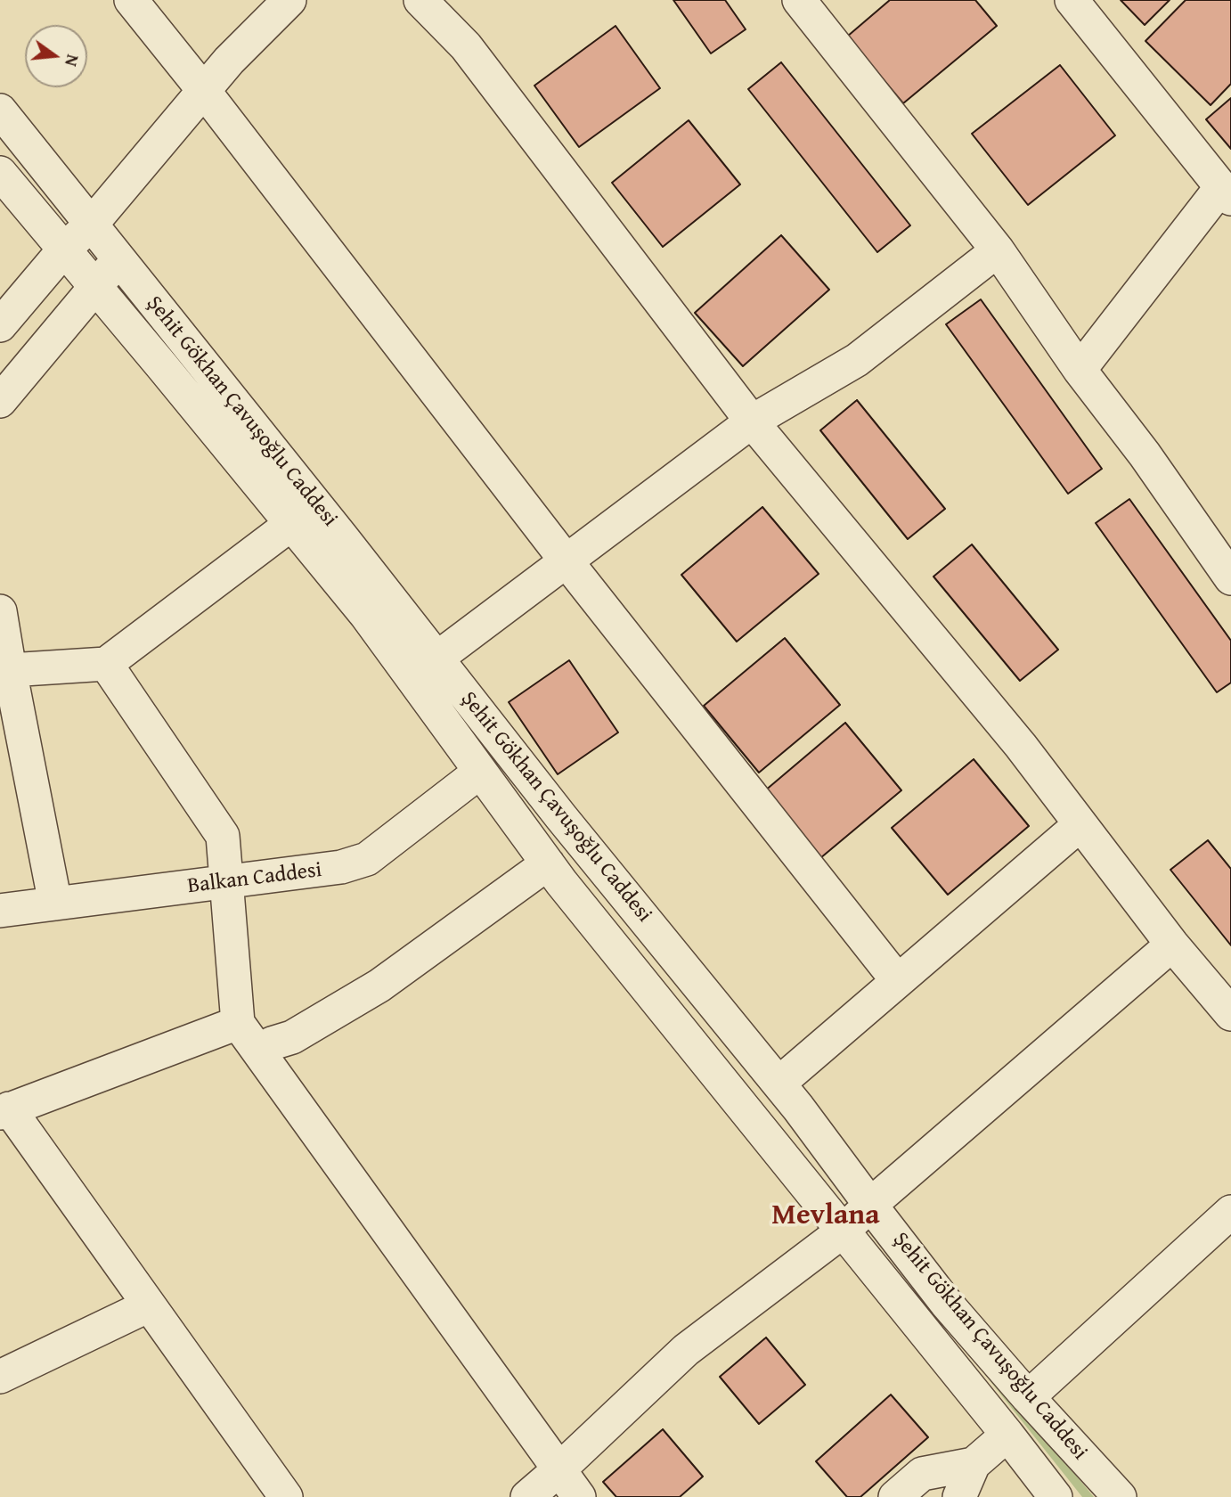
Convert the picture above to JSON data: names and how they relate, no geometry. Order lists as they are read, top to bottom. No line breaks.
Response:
{"streets":{"street":["Şehit Gökhan Çavuşoğlu Caddesi","Balkan Caddesi"]},"districts":["Mevlana"],"north":"right"}
